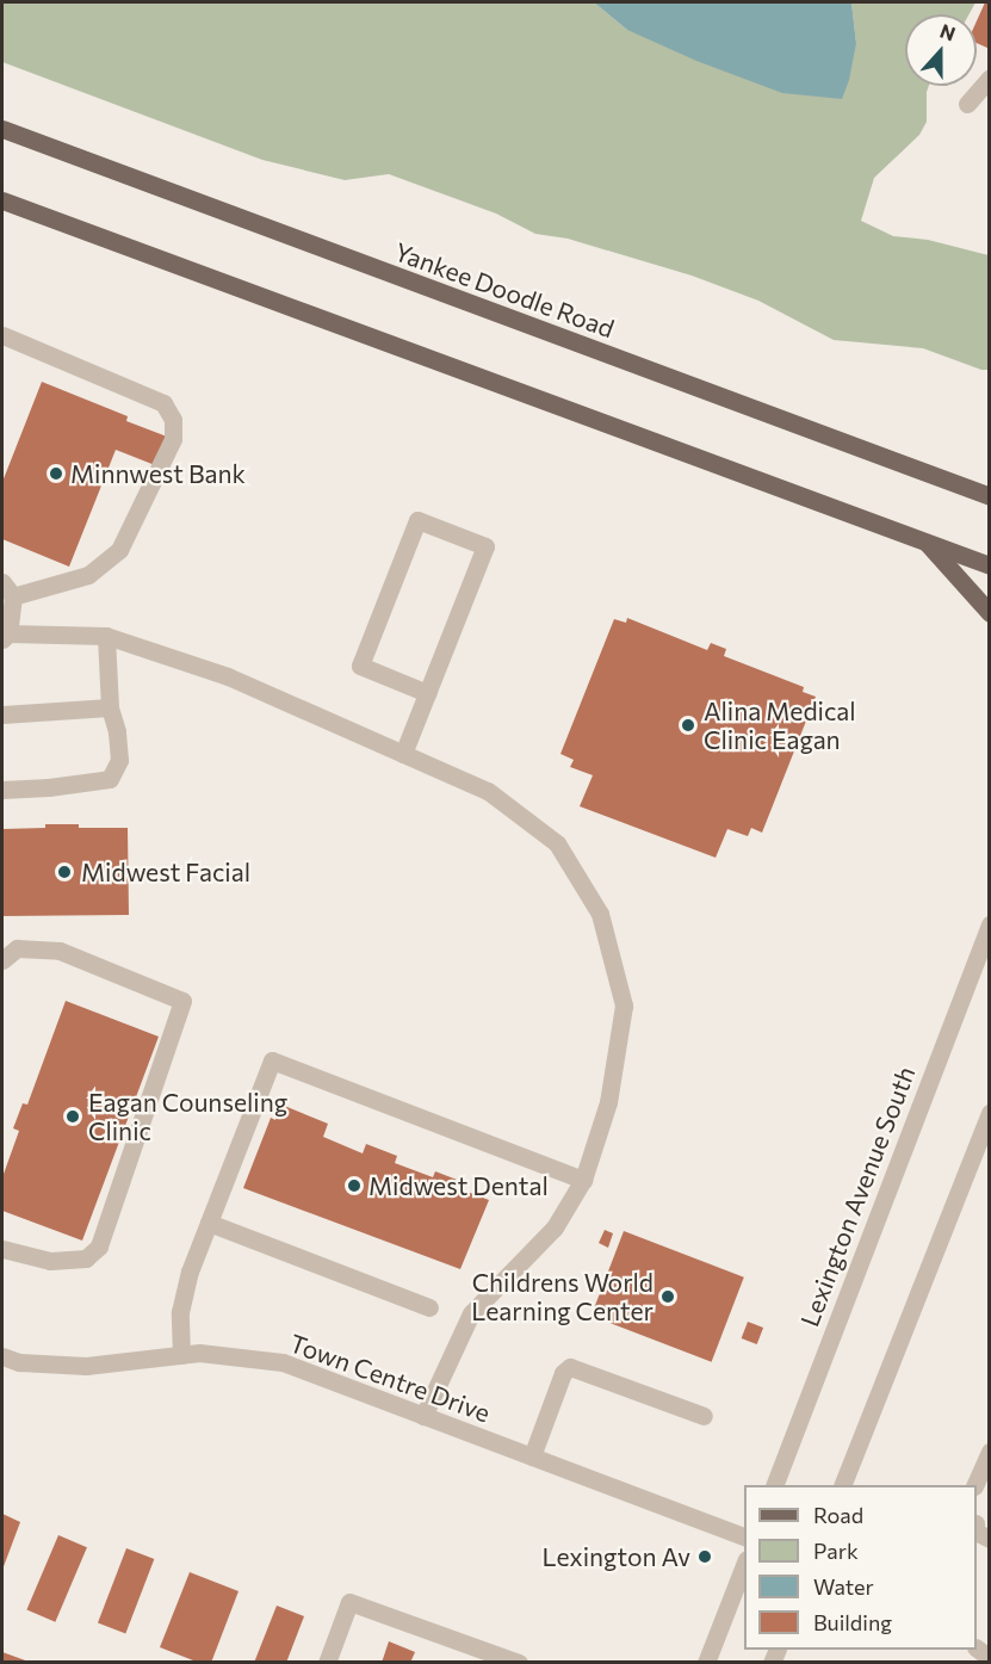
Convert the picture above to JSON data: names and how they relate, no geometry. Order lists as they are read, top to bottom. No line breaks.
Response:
{"streets":{"main road":["Yankee Doodle Road"],"street":["Lexington Avenue South","Town Centre Drive"]},"places":["Minnwest Bank","Alina Medical Clinic Eagan","Midwest Facial","Eagan Counseling Clinic","Midwest Dental","Childrens World Learning Center","Lexington Av"],"legend":["Road","Park","Water","Building"],"north":"top"}
